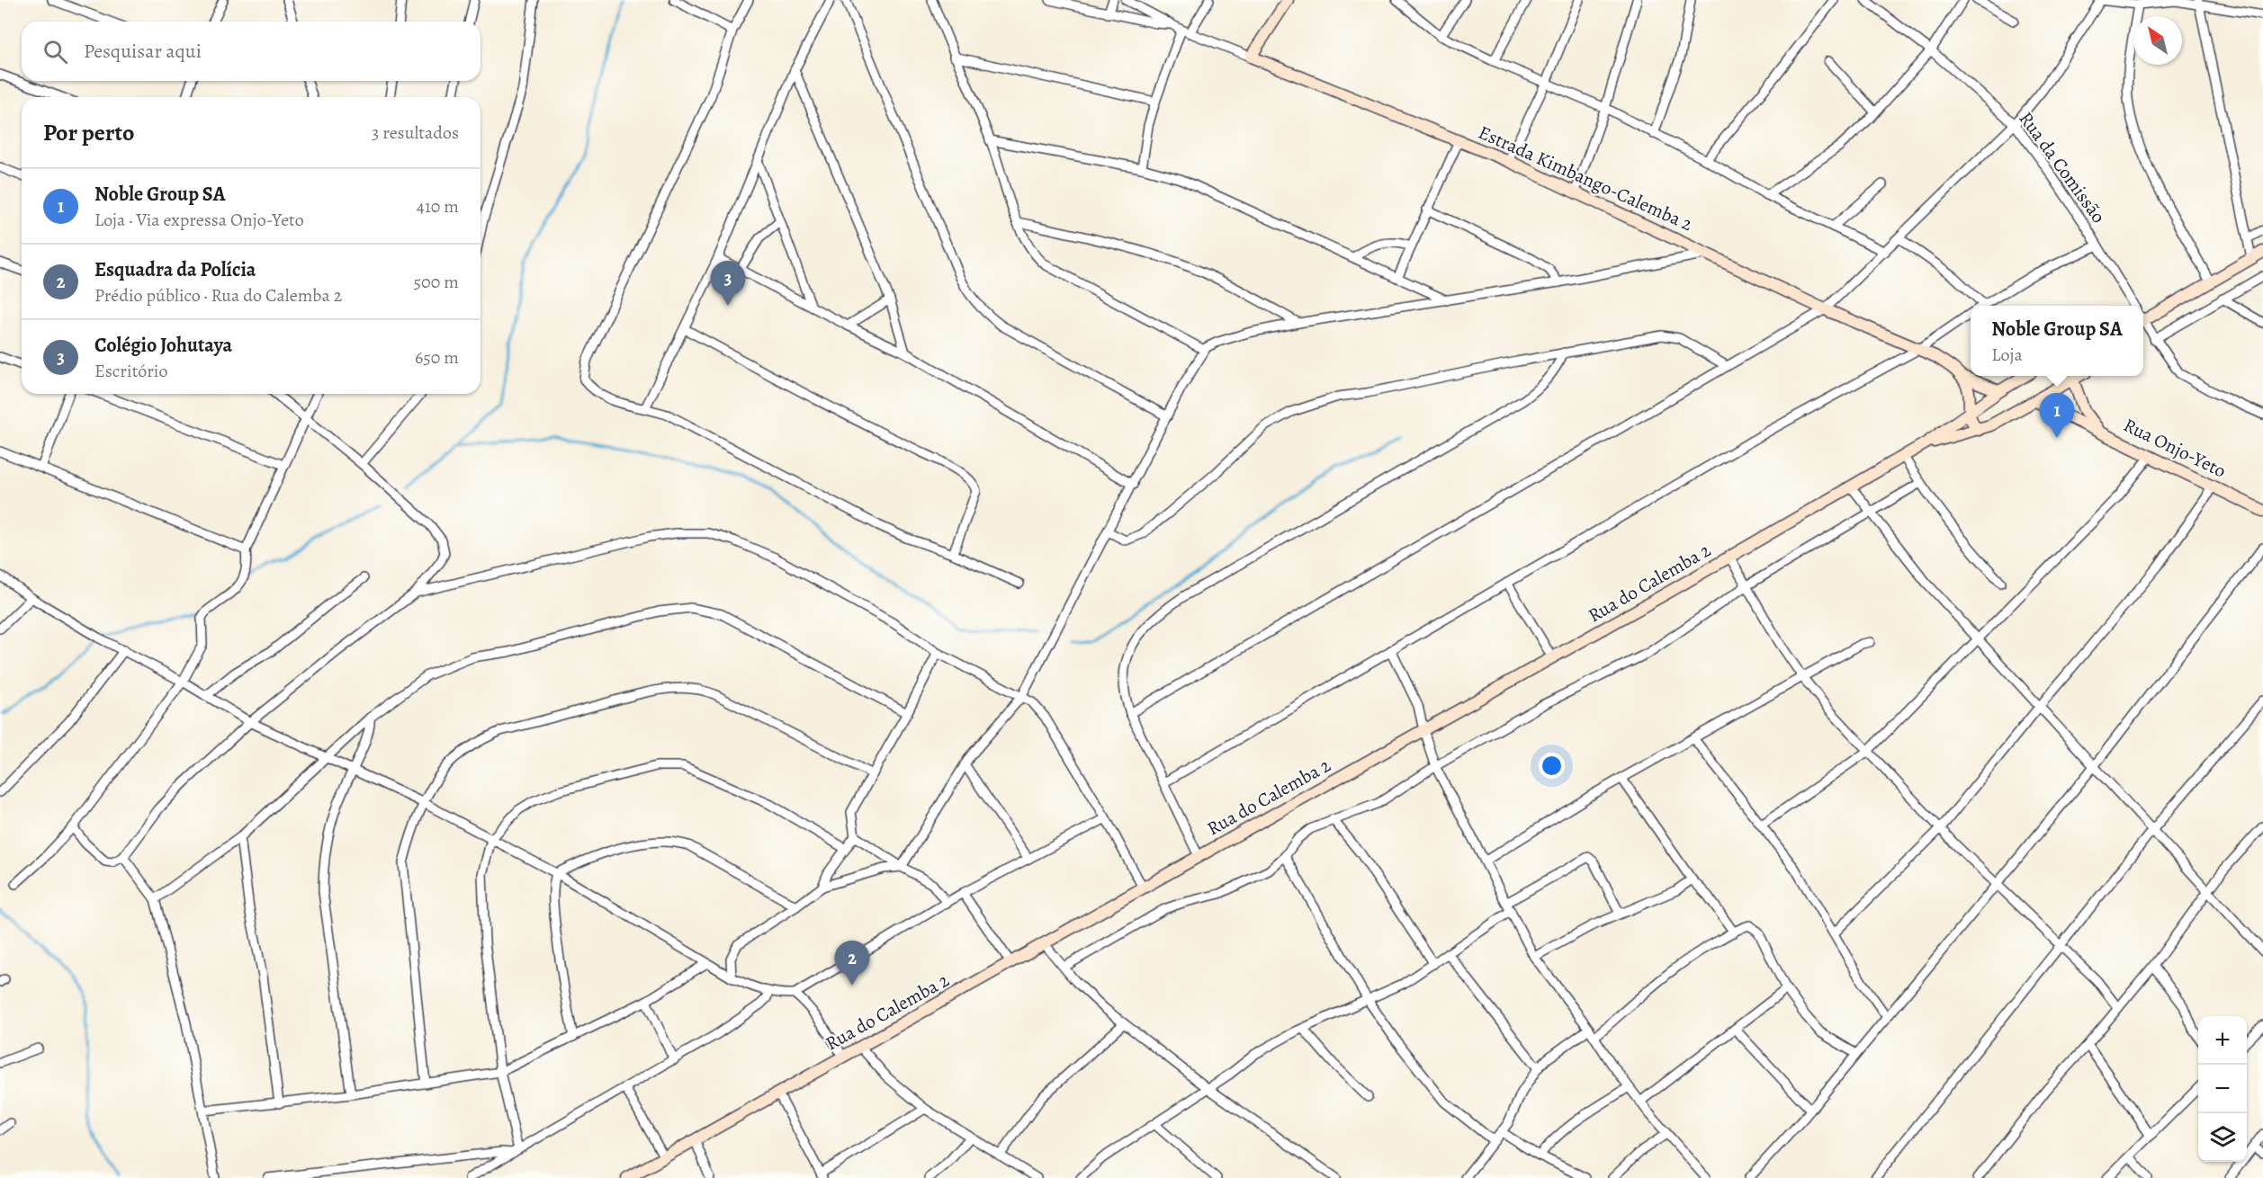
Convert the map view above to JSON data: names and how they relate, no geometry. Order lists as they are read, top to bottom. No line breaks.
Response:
{"streets":{"main road":["Estrada Kimbango-Calemba 2","Rua Onjo-Yeto","Rua do Calemba 2"],"street":["Rua da Comissão"]},"crossings":[["Rua Onjo-Yeto","Rua do Calemba 2"]],"north":"top left","page":{"search":"Pesquisar aqui","heading":["Por perto","3 resultados"],"list":[{"mark":"1","name":"Noble Group SA","note":"Loja · Via expressa Onjo-Yeto","value":"410 m"},{"mark":"2","name":"Esquadra da Polícia","note":"Prédio público · Rua do Calemba 2","value":"500 m"},{"mark":"3","name":"Colégio Johutaya","note":"Escritório","value":"650 m"}],"pins":["3","1","2"],"popup":["Noble Group SA","Loja"],"map_buttons":["+","−"]}}
